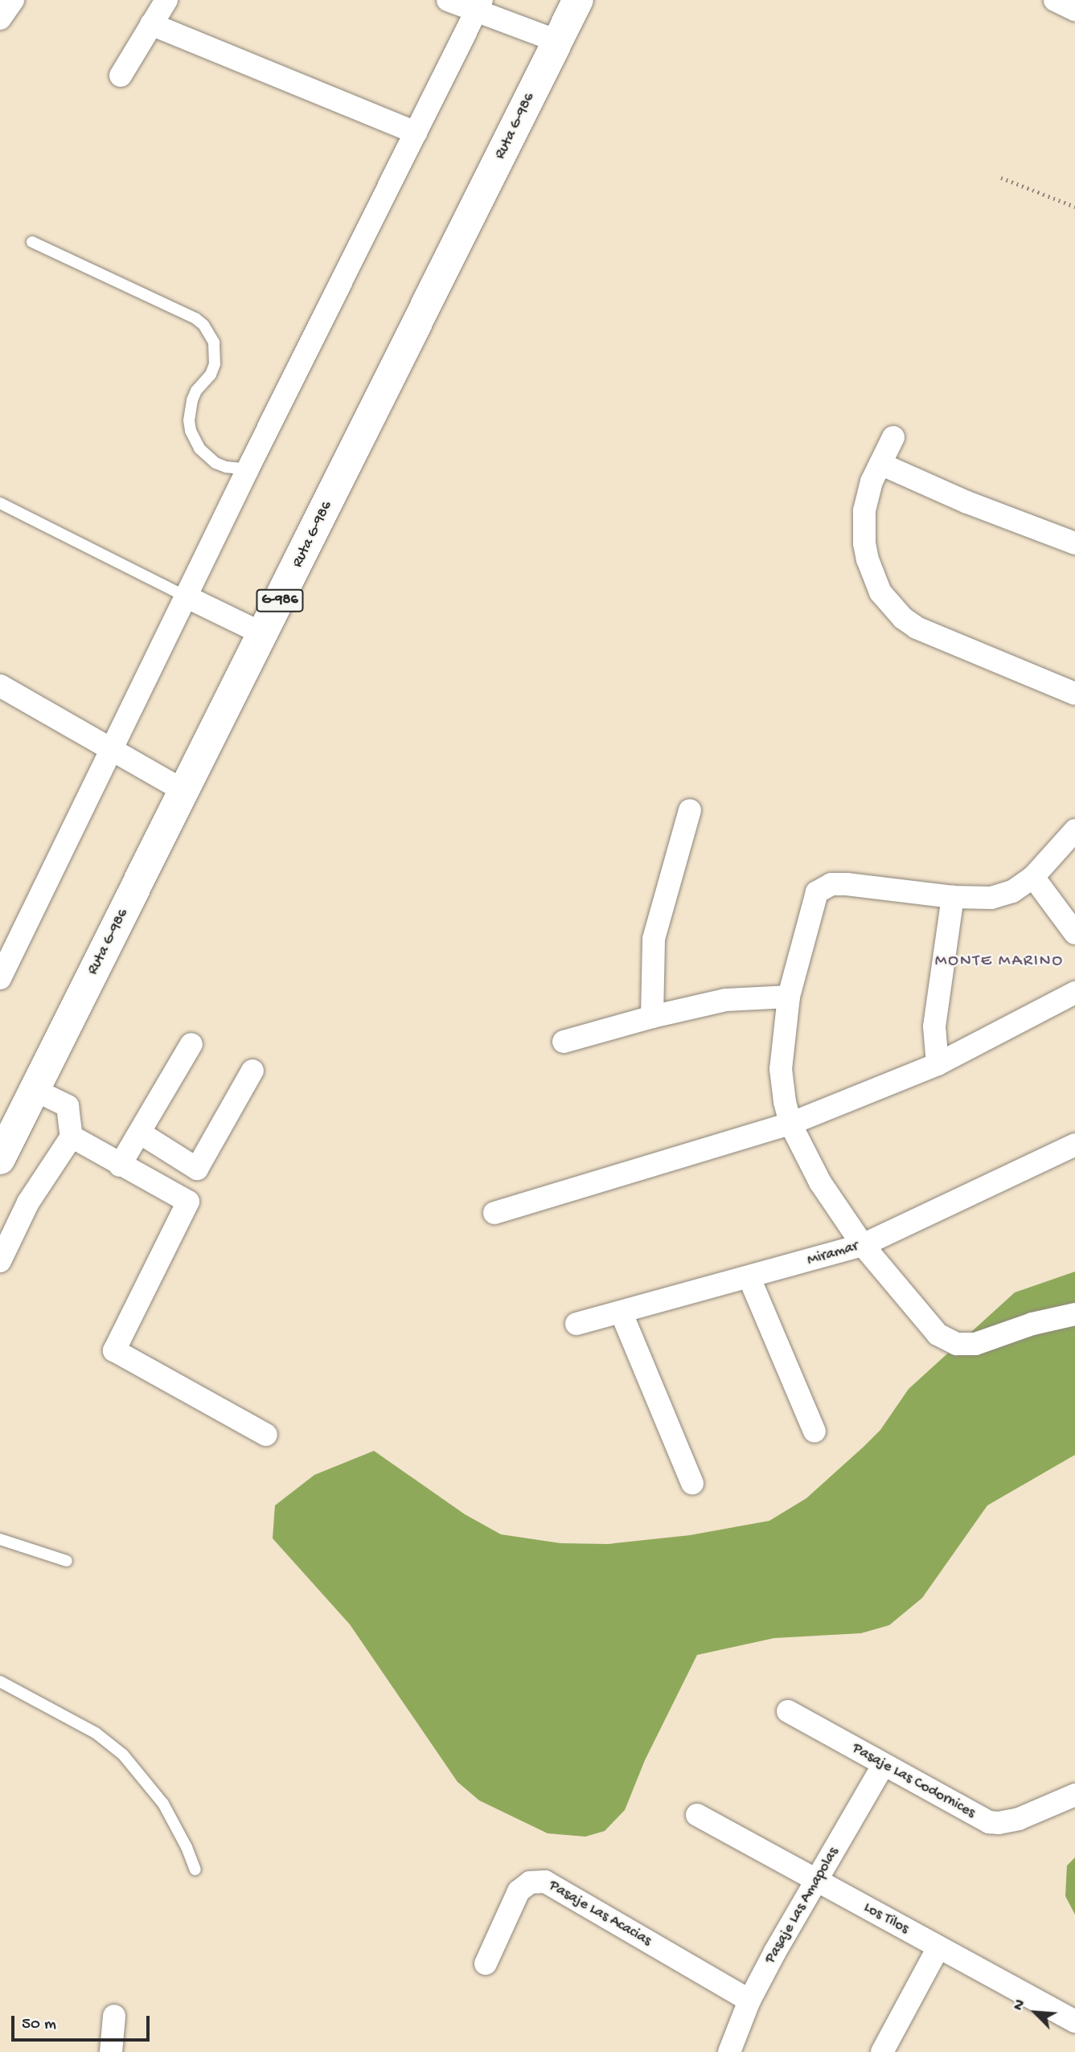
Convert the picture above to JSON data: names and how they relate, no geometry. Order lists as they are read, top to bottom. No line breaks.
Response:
{"streets":{"main road":["Ruta G-986","G-986"],"street":["Miramar","Pasaje Las Codornices","Pasaje Las Amapolas","Pasaje Las Acacias","Los Tilos"]},"crossings":[["Pasaje Las Codornices","Pasaje Las Amapolas"],["Pasaje Las Amapolas","Pasaje Las Acacias"],["Pasaje Las Amapolas","Los Tilos"]],"districts":["MONTE MARINO"],"scale_bar":"50 m","north":"top left"}
